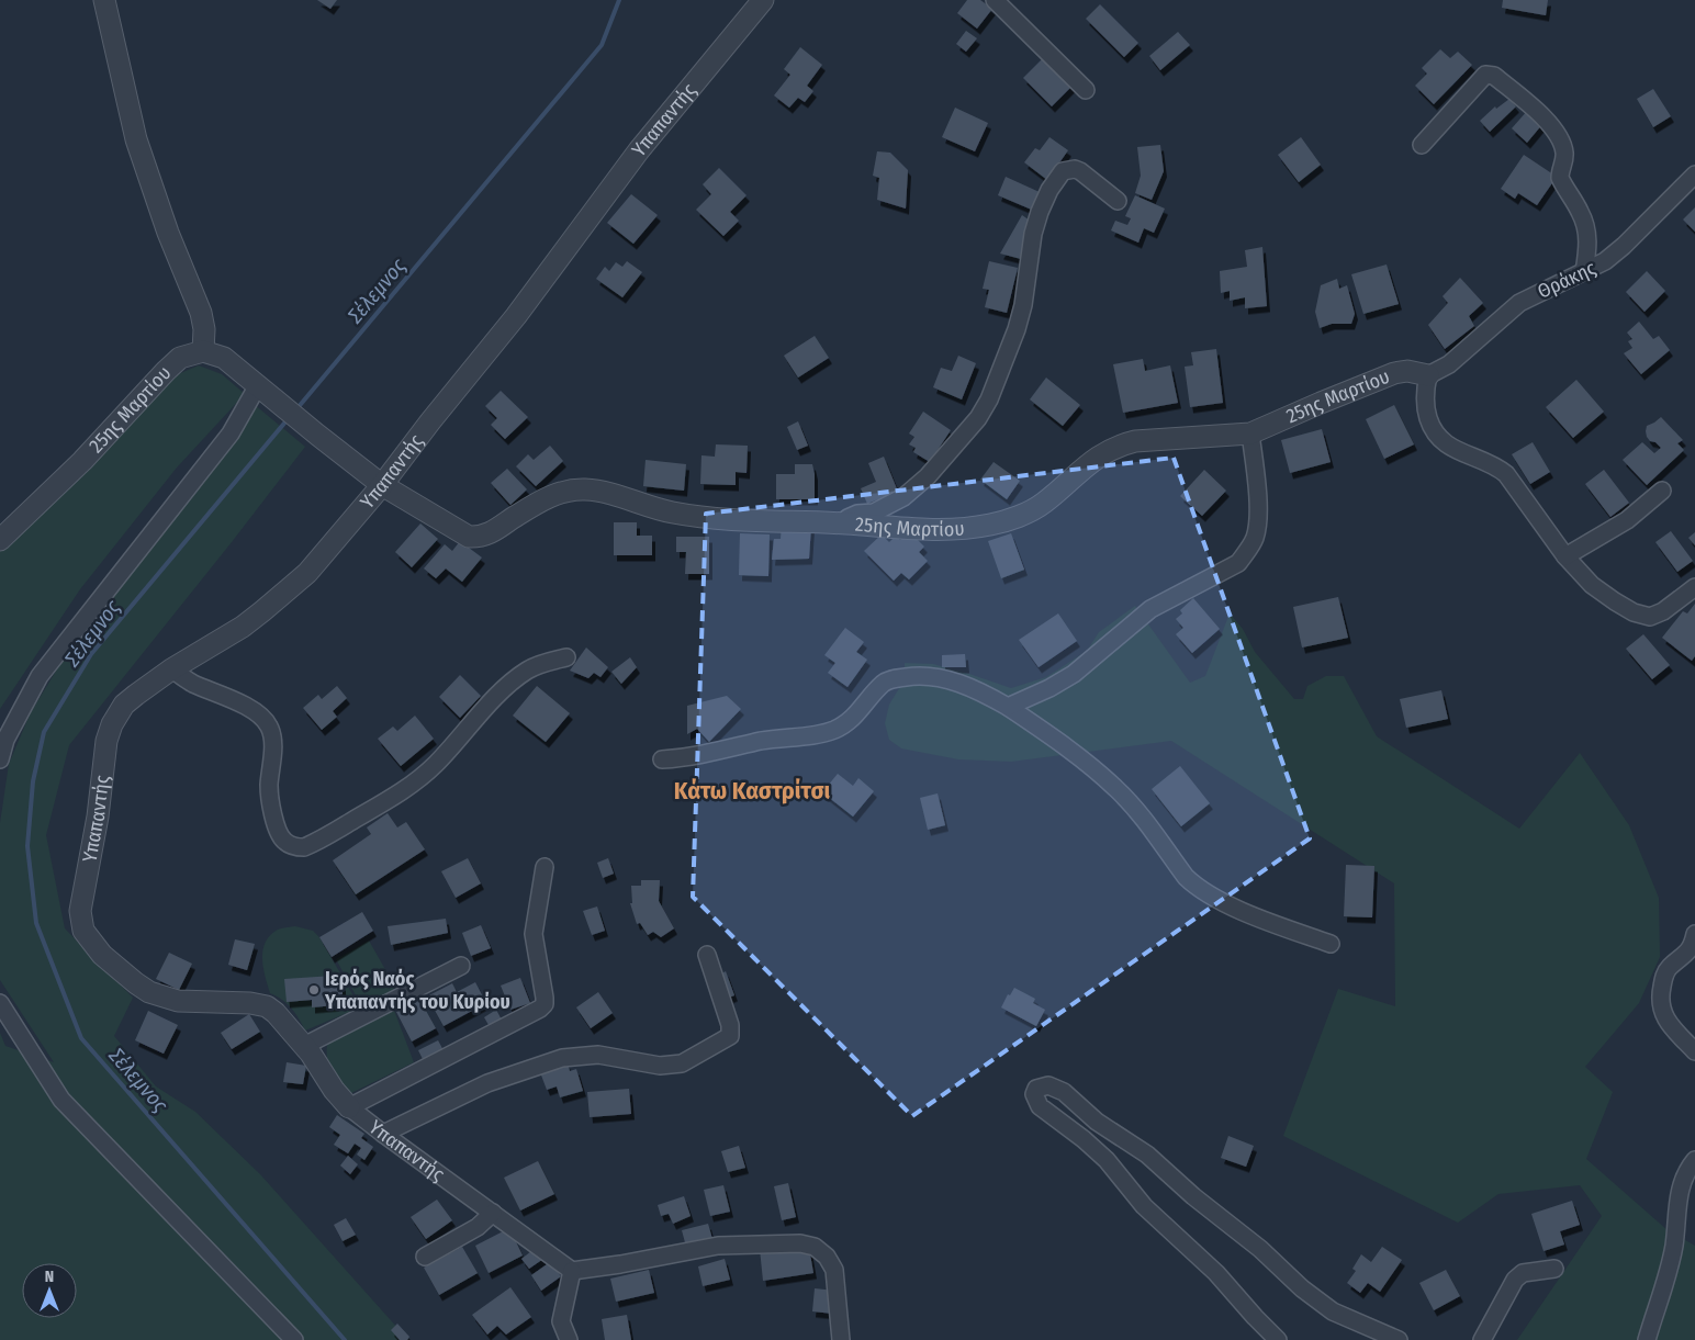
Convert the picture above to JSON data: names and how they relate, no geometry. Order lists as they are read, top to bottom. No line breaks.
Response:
{"streets":{"street":["Υπαπαντής","Θράκης","25ης Μαρτίου"]},"crossings":[["Υπαπαντής","25ης Μαρτίου"],["Θράκης","25ης Μαρτίου"]],"districts":["Κάτω Καστρίτσι"],"water":["Σέλεμνος"],"places":["Ιερός Ναός Υπαπαντής του Κυρίου"],"north":"top"}
